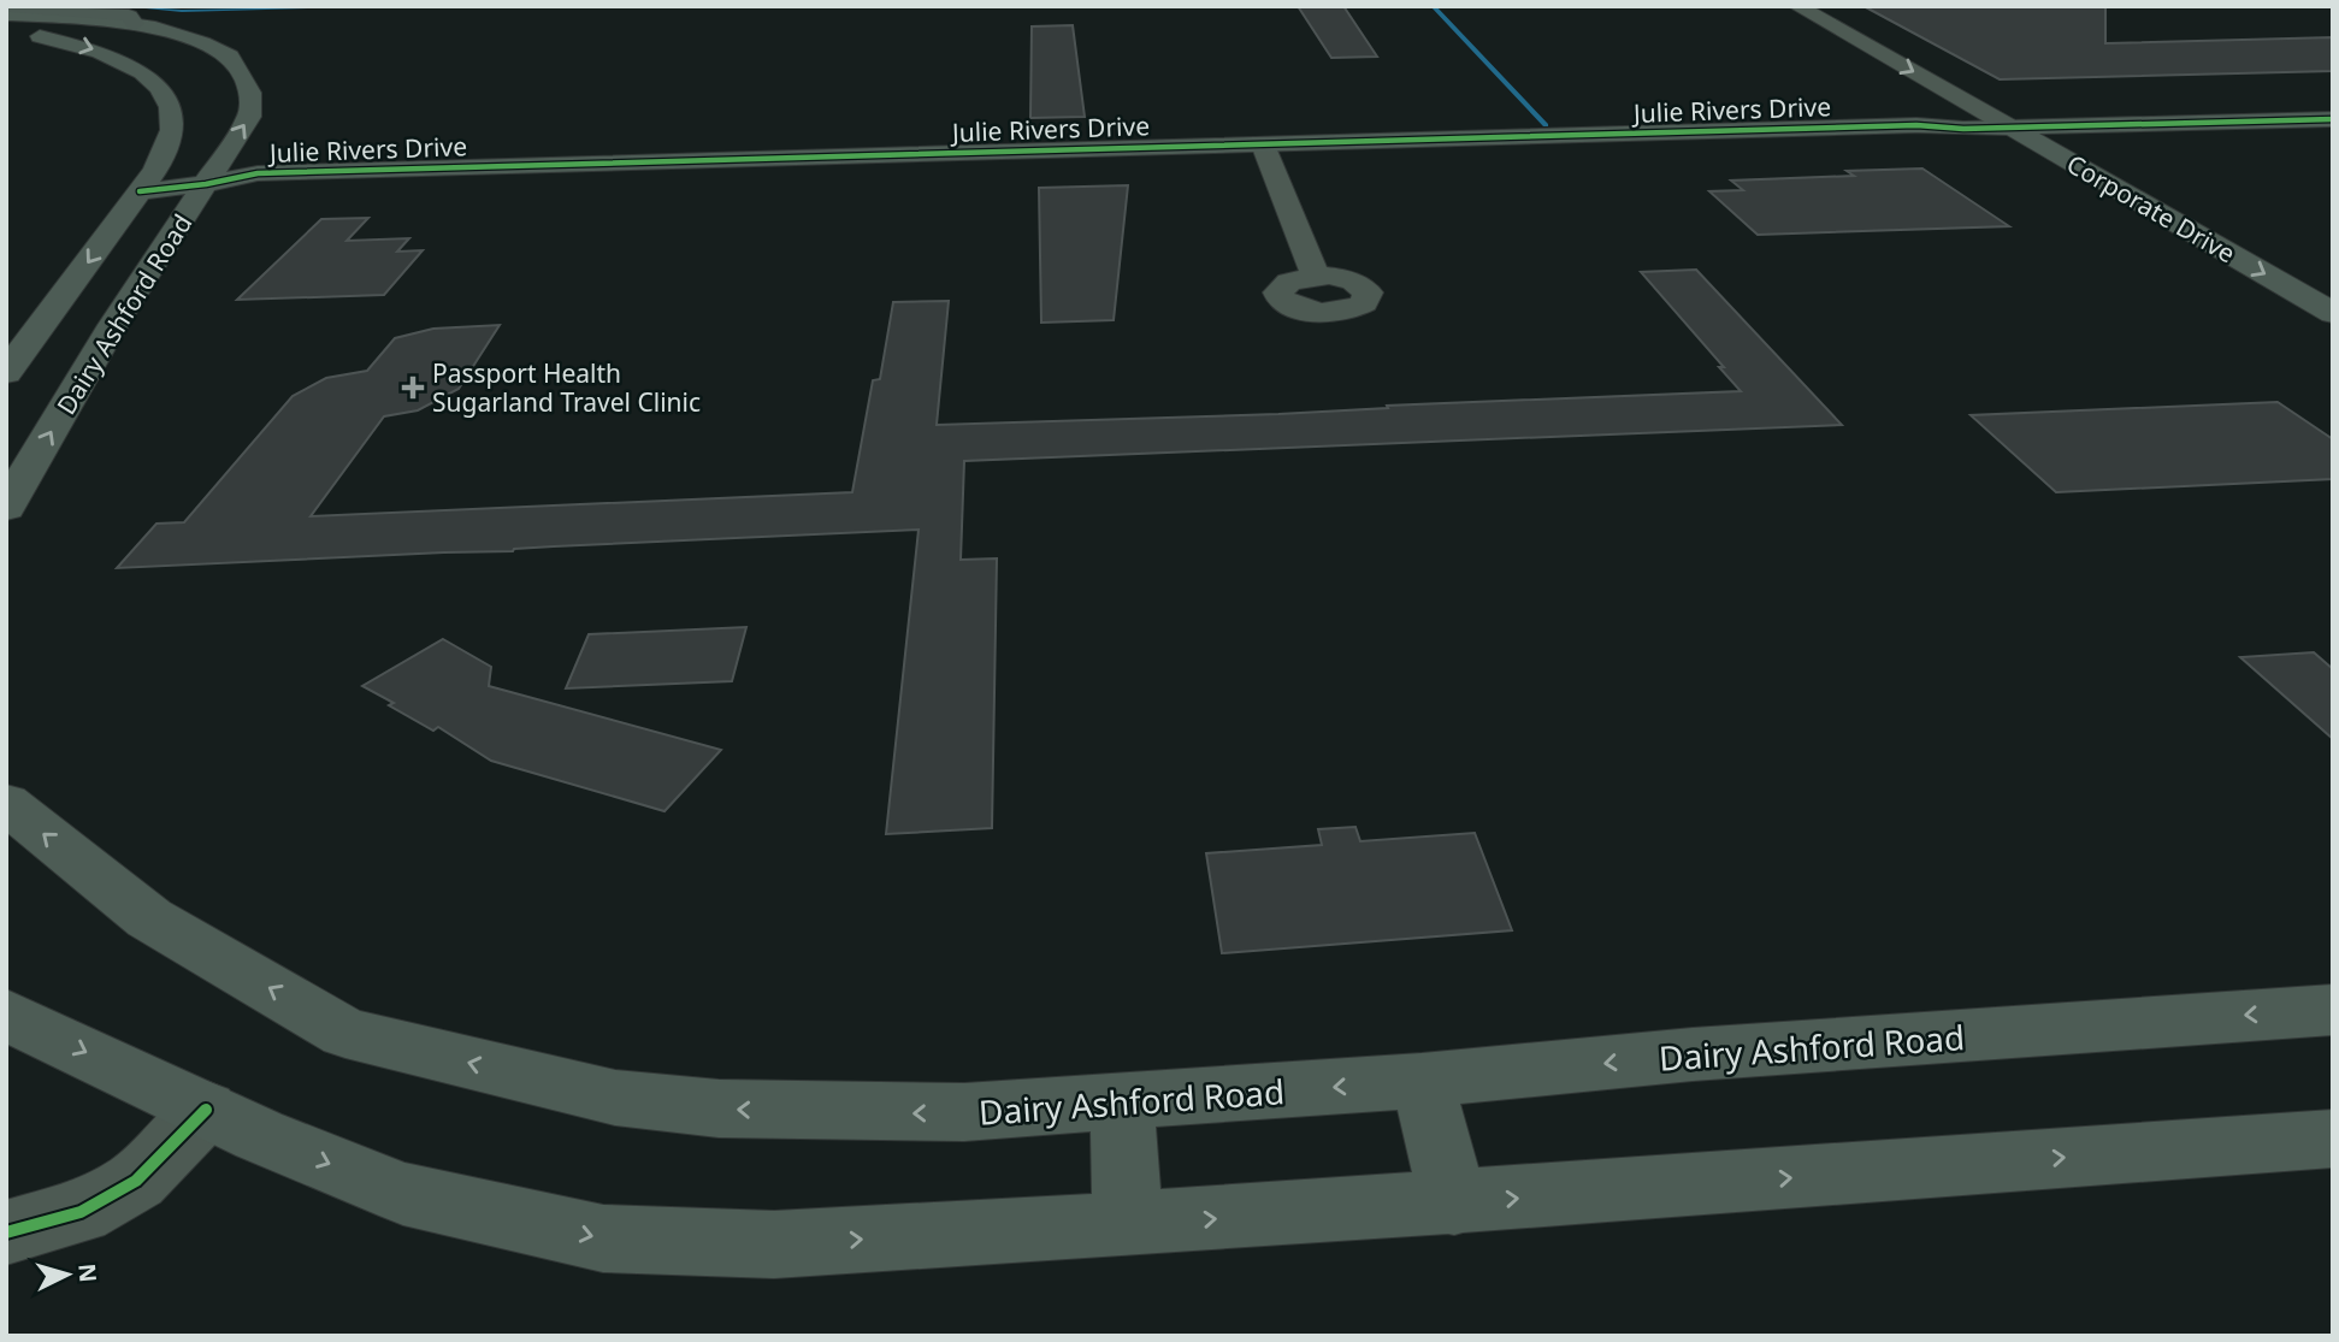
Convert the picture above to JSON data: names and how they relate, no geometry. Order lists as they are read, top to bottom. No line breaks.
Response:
{"streets":{"main road":["Julie Rivers Drive","Corporate Drive","Dairy Ashford Road"]},"crossings":[["Julie Rivers Drive","Corporate Drive"],["Julie Rivers Drive","Dairy Ashford Road"]],"one_way":["Corporate Drive"],"places":{"health":["Passport Health Sugarland Travel Clinic"]},"north":"right"}
